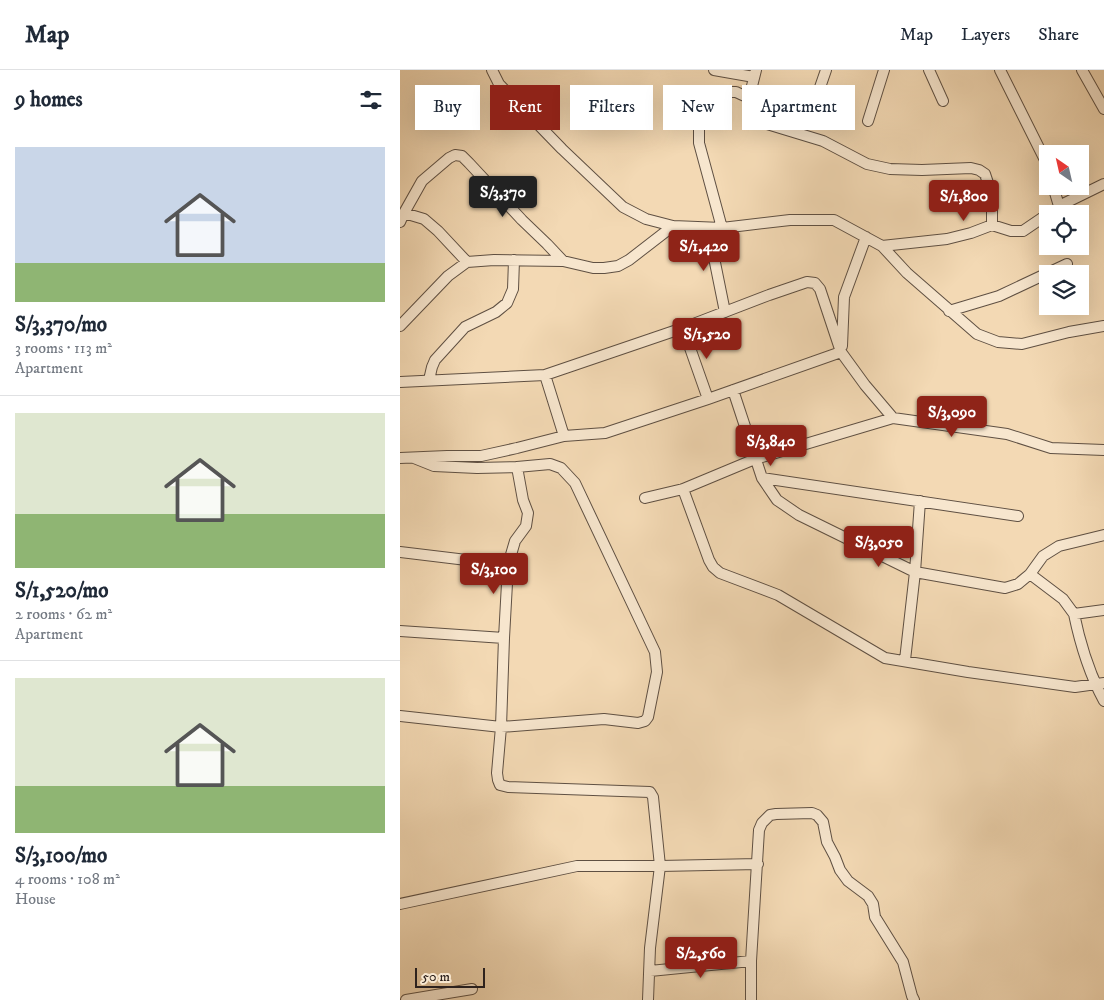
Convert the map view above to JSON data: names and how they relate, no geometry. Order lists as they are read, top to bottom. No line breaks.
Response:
{"scale_bar":"50 m","north":"top left","page":{"header":"Map","nav":["Map","Layers","Share"],"heading":"9 homes","chip":["Buy","Rent","Filters","New","Apartment"],"list":[{"name":"S/3,370/mo","note":"3 rooms · 113 m² · Apartment"},{"name":"S/1,520/mo","note":"2 rooms · 62 m² · Apartment"},{"name":"S/3,100/mo","note":"4 rooms · 108 m² · House"}],"price":["S/3,370","S/1,800","S/1,420","S/1,520","S/3,090","S/3,840","S/3,050","S/3,100","S/2,560"],"scale":"50 m"}}
